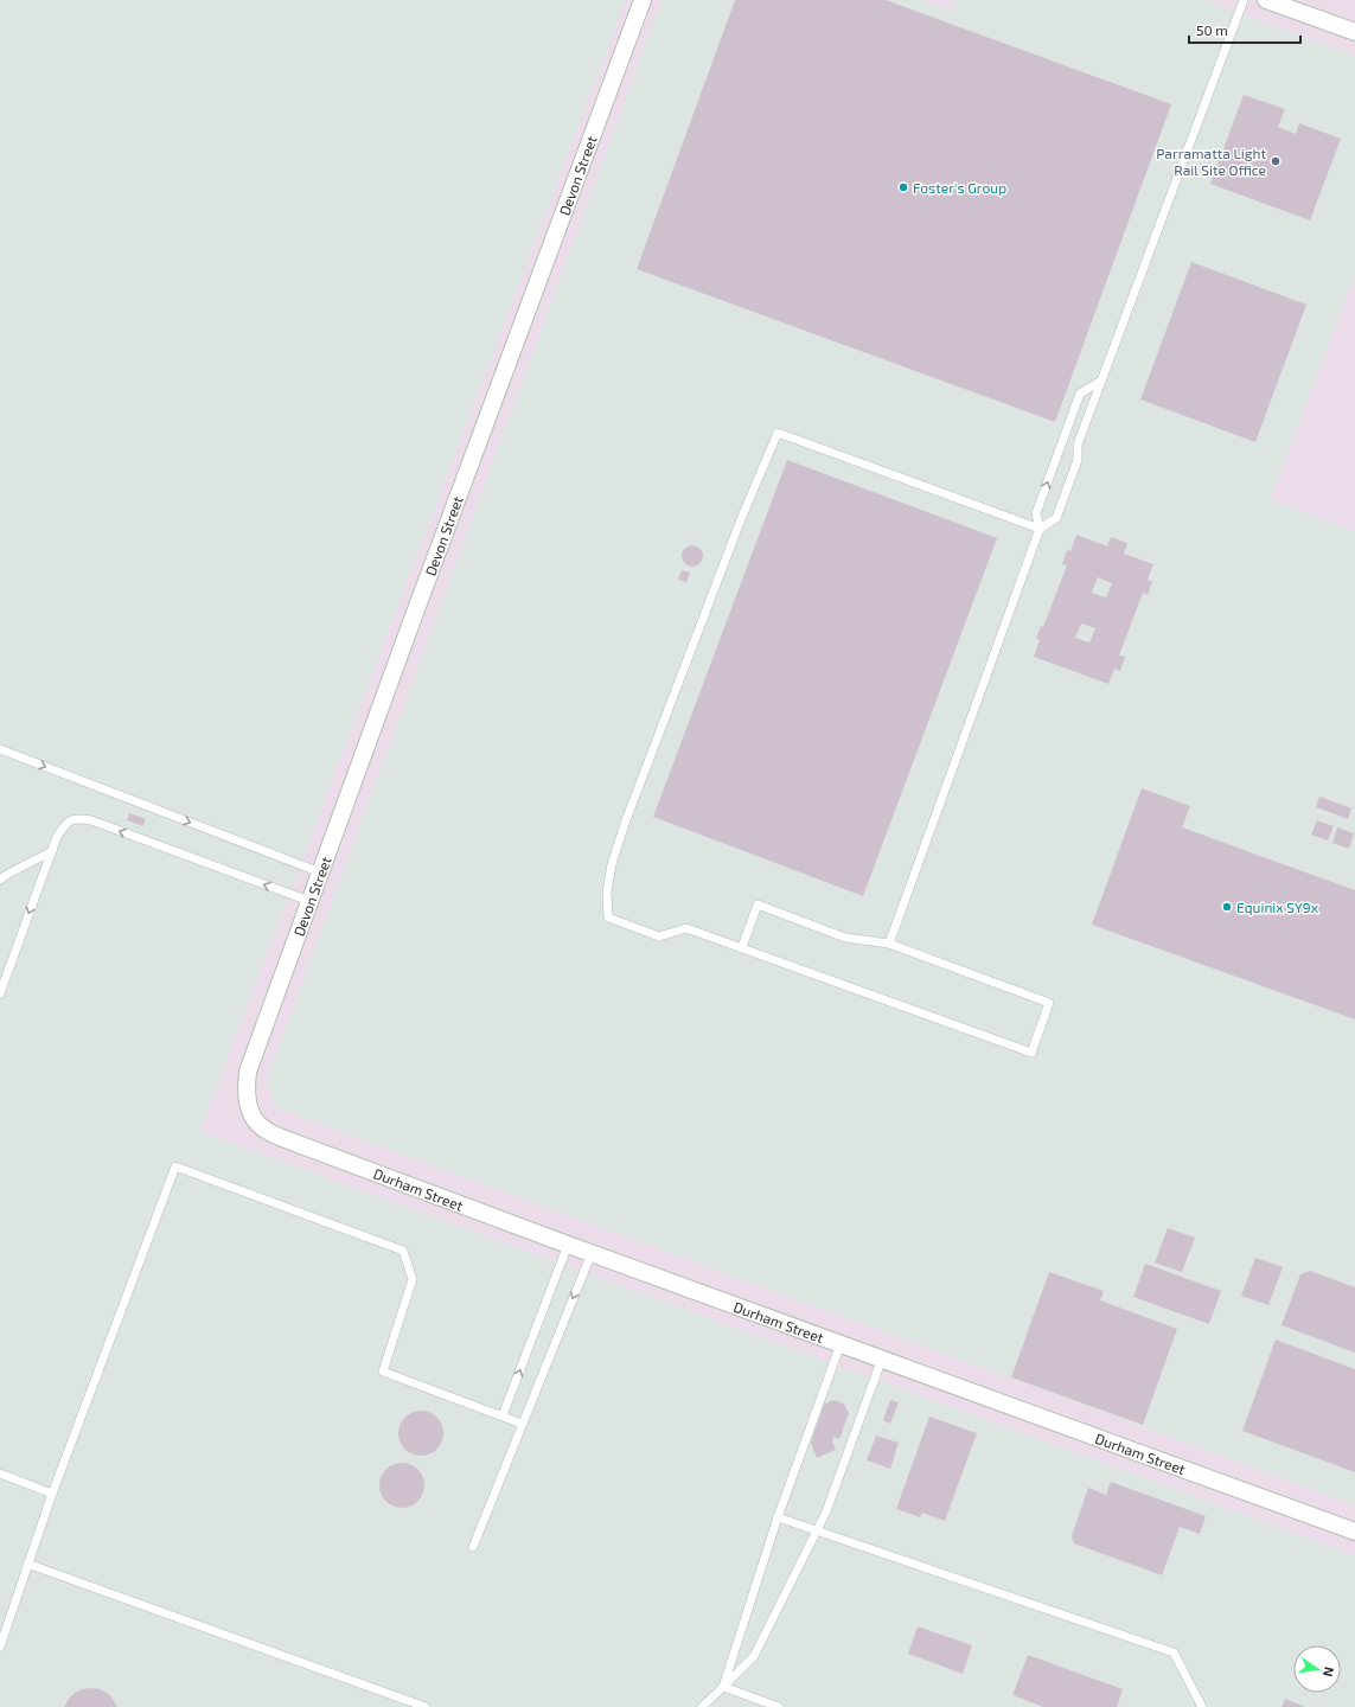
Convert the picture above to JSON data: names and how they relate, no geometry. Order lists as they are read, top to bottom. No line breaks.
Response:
{"streets":{"street":["Devon Street","Durham Street"]},"crossings":[["Devon Street","Durham Street"]],"places":["Parramatta Light Rail Site Office","Foster's Group","Equinix SY9x"],"scale_bar":"50 m","north":"right"}
